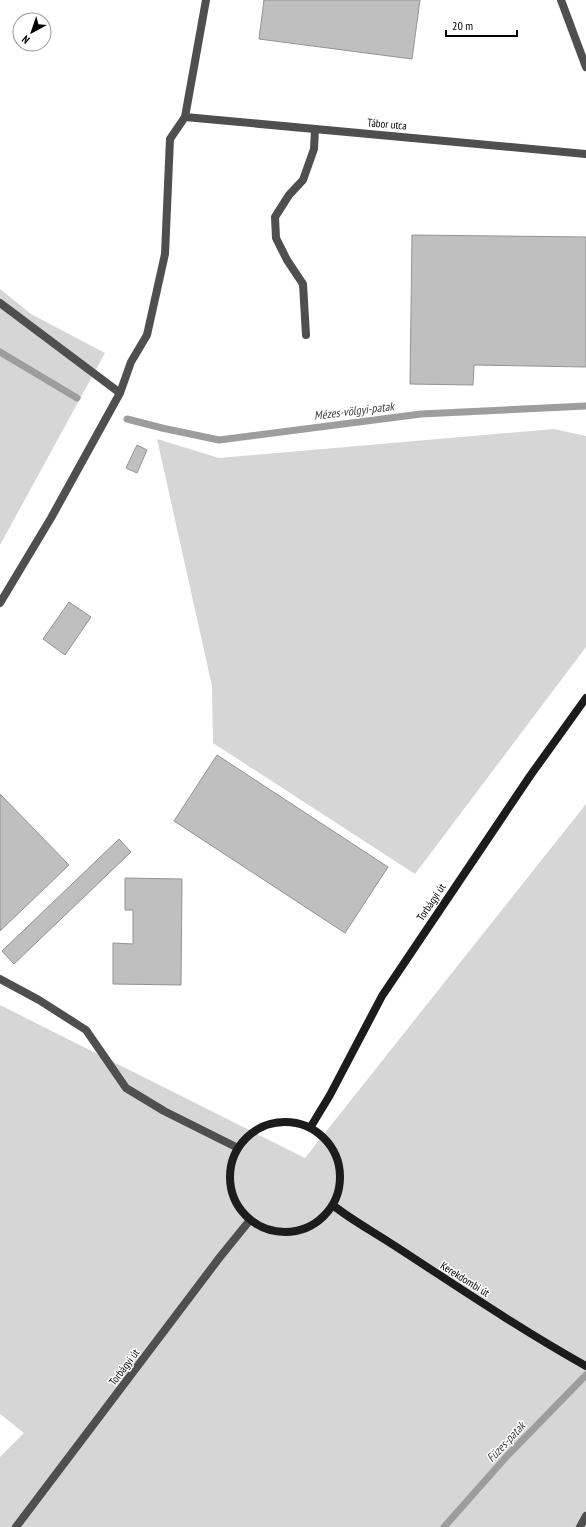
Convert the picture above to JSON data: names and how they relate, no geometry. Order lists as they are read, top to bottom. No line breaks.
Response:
{"streets":{"street":["Tábor utca","Torbágyi út","Kerekdombi út"]},"crossings":[["Torbágyi út","Kerekdombi út"]],"water":["Mézes-völgyi-patak","Füzes-patak"],"scale_bar":"20 m","north":"bottom left"}
